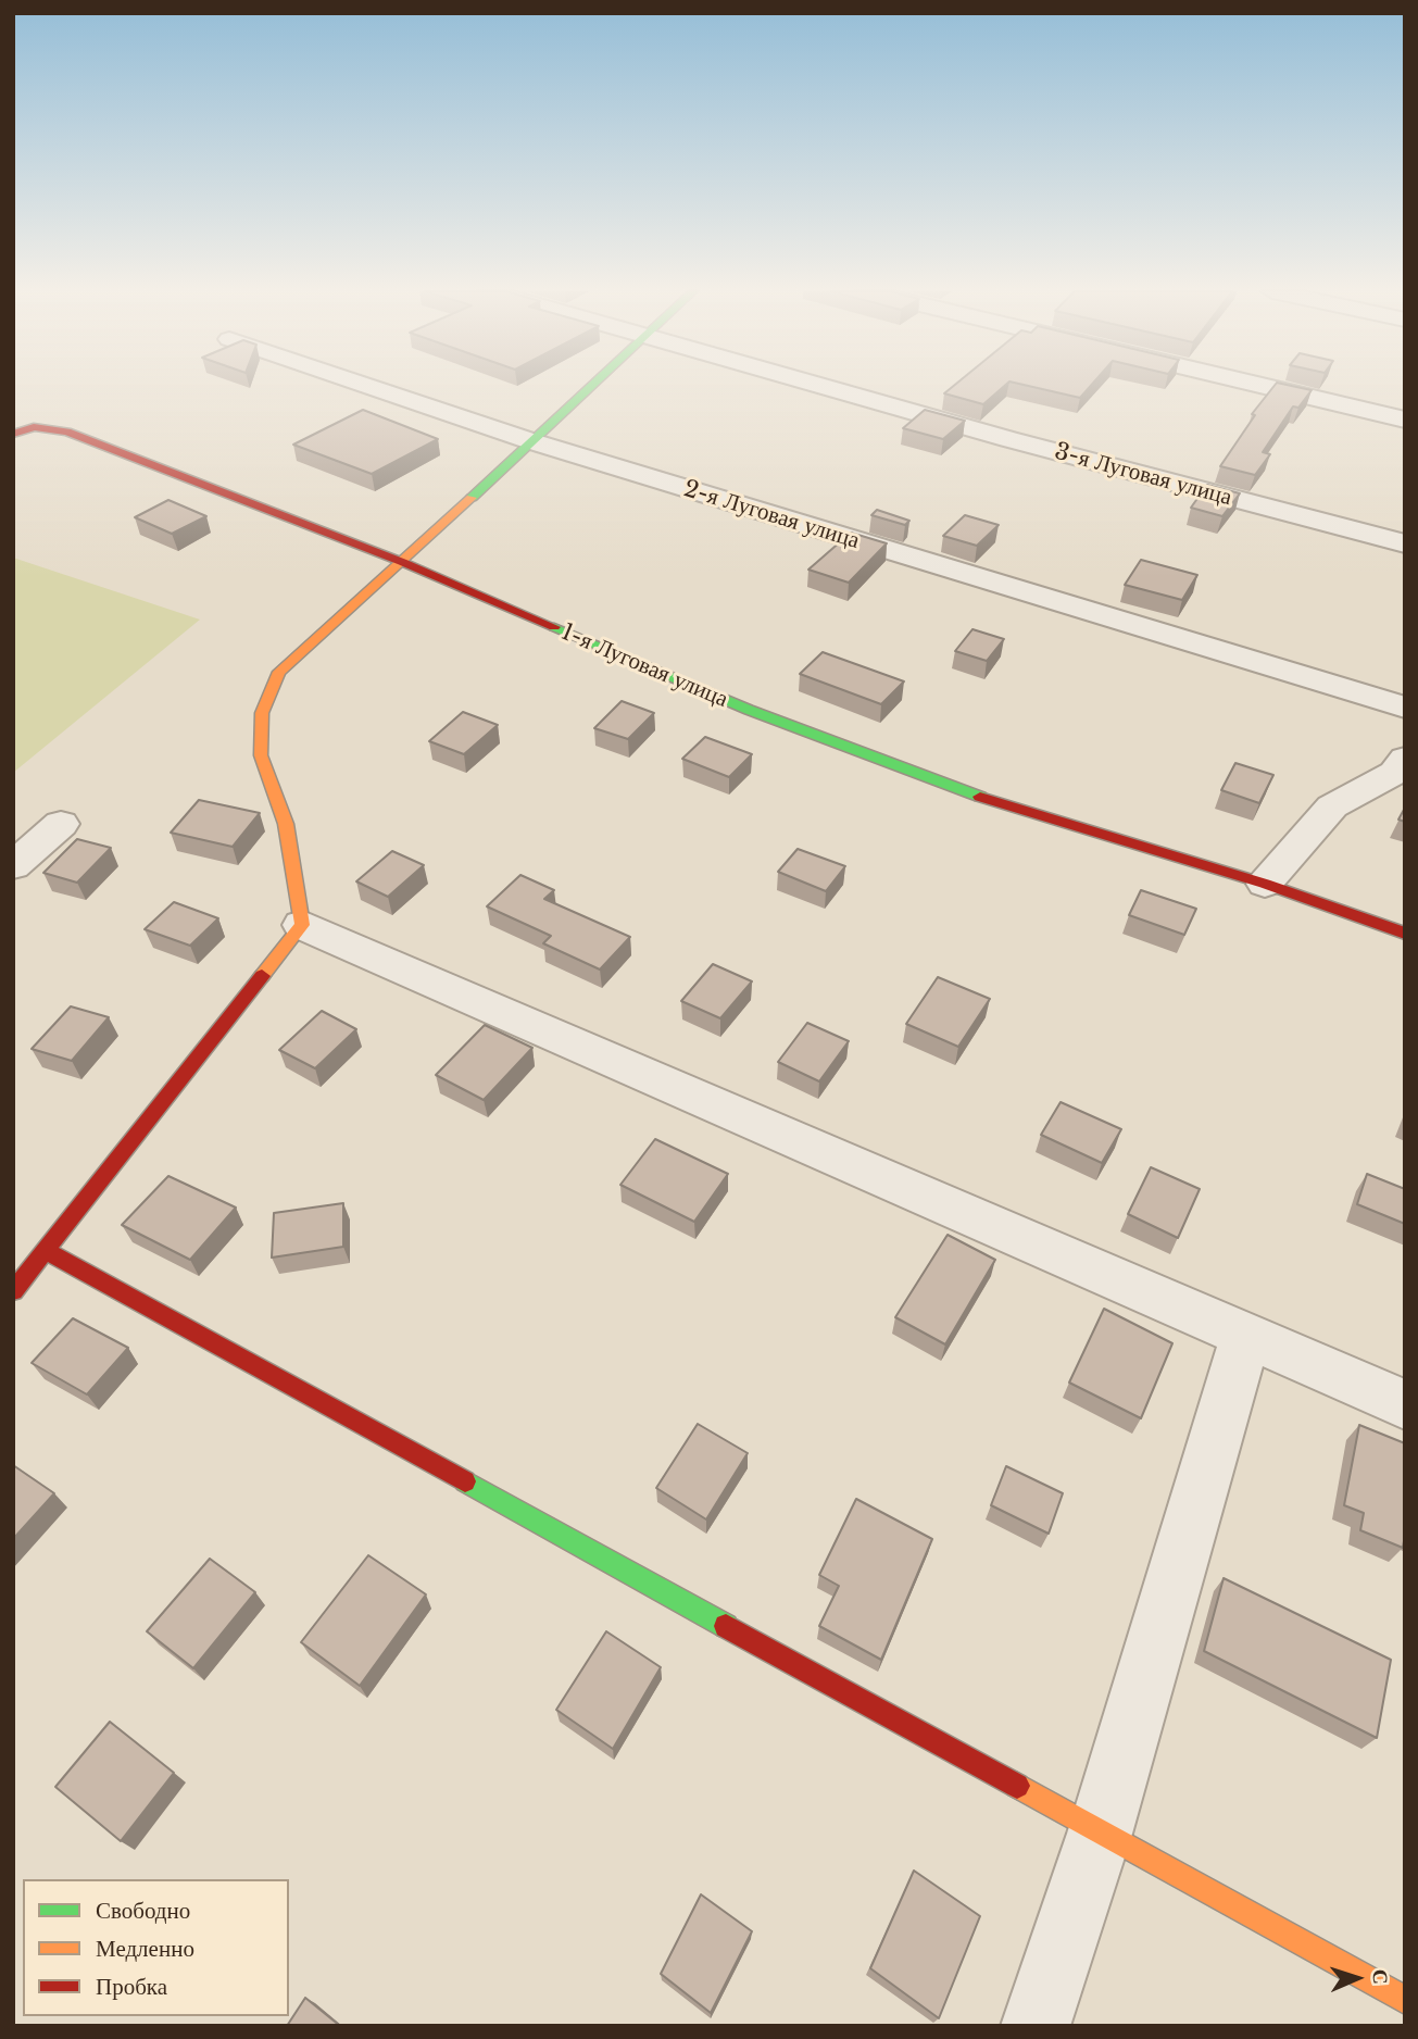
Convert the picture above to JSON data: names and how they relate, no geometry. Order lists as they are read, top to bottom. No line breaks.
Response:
{"streets":{"street":["3-я Луговая улица","2-я Луговая улица","1-я Луговая улица"]},"legend":["Свободно","Медленно","Пробка"],"north":"right"}
